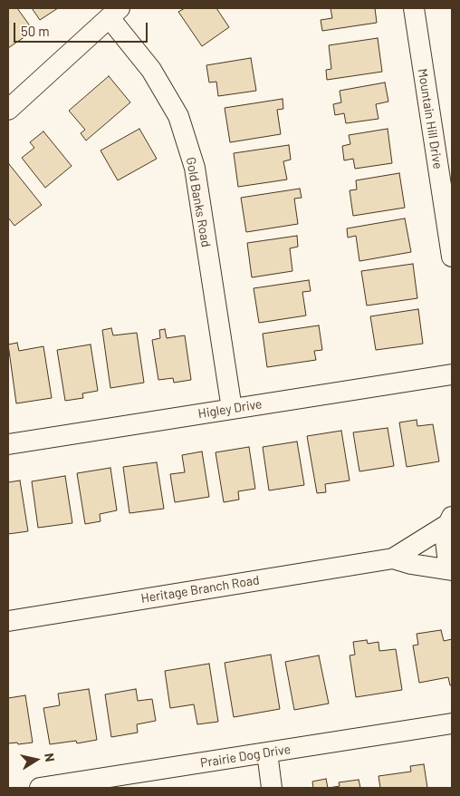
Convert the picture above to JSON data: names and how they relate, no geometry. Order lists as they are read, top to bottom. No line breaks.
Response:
{"streets":{"street":["Mountain Hill Drive","Gold Banks Road","Higley Drive","Heritage Branch Road","Prairie Dog Drive"]},"crossings":[["Gold Banks Road","Higley Drive"]],"scale_bar":"50 m","north":"right"}
